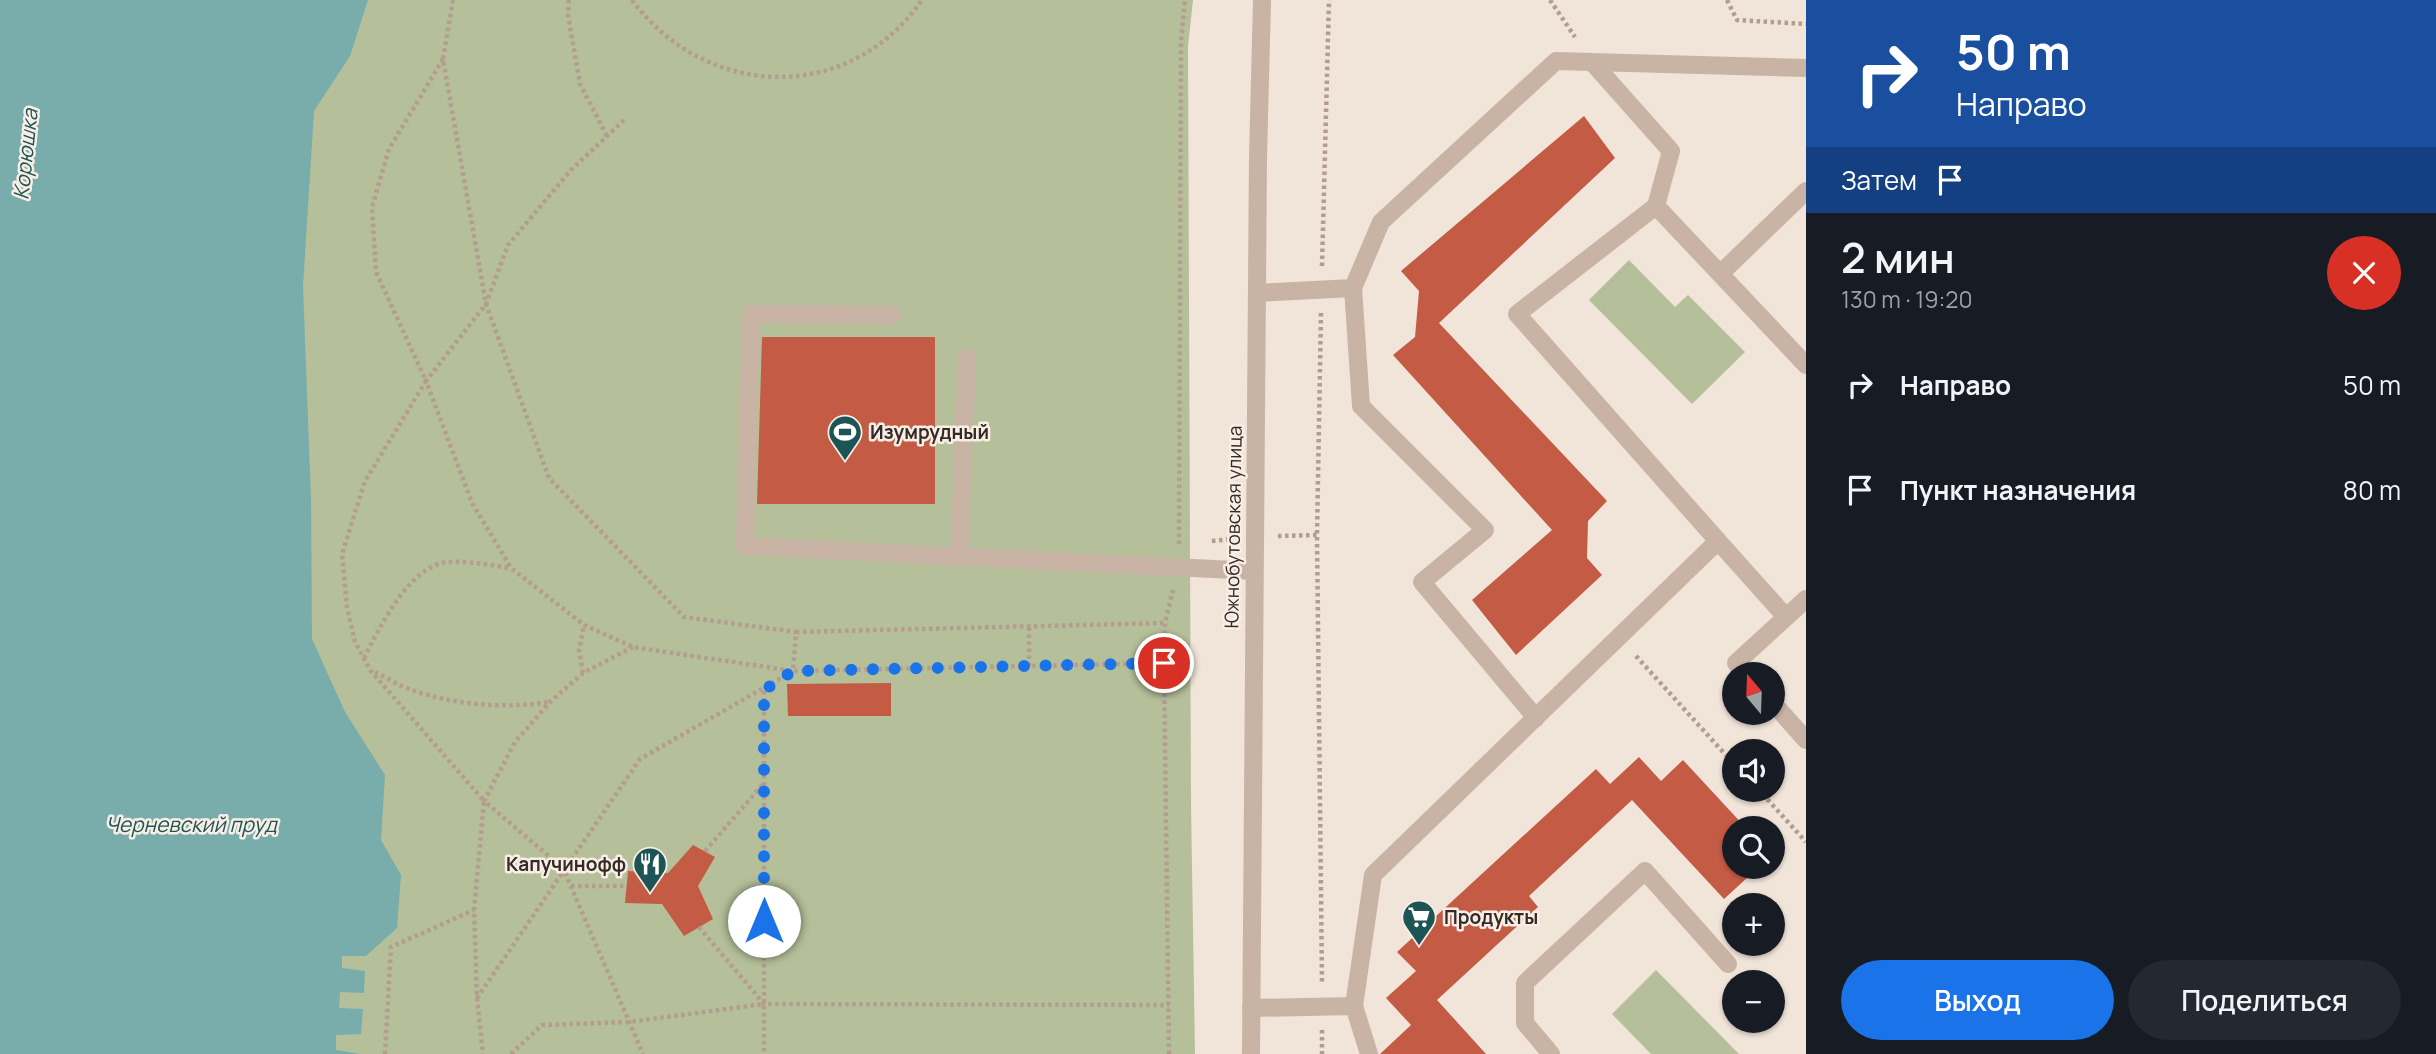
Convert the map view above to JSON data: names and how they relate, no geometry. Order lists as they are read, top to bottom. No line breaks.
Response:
{"streets":{"street":["Южнобутовская улица"]},"water":["Корюшка","Черневский пруд"],"places":{"sports":["Изумрудный"],"restaurant":["Капучинофф"],"supermarket":["Продукты"]},"north":"top","page":{"turn":["50 m","Направо"],"then":"Затем","heading":["2 мин","130 m · 19:20"],"list":[{"name":"Направо","value":"50 m"},{"name":"Пункт назначения","value":"80 m"}],"map_buttons":["+","−"],"buttons":["Выход","Поделиться"]}}
